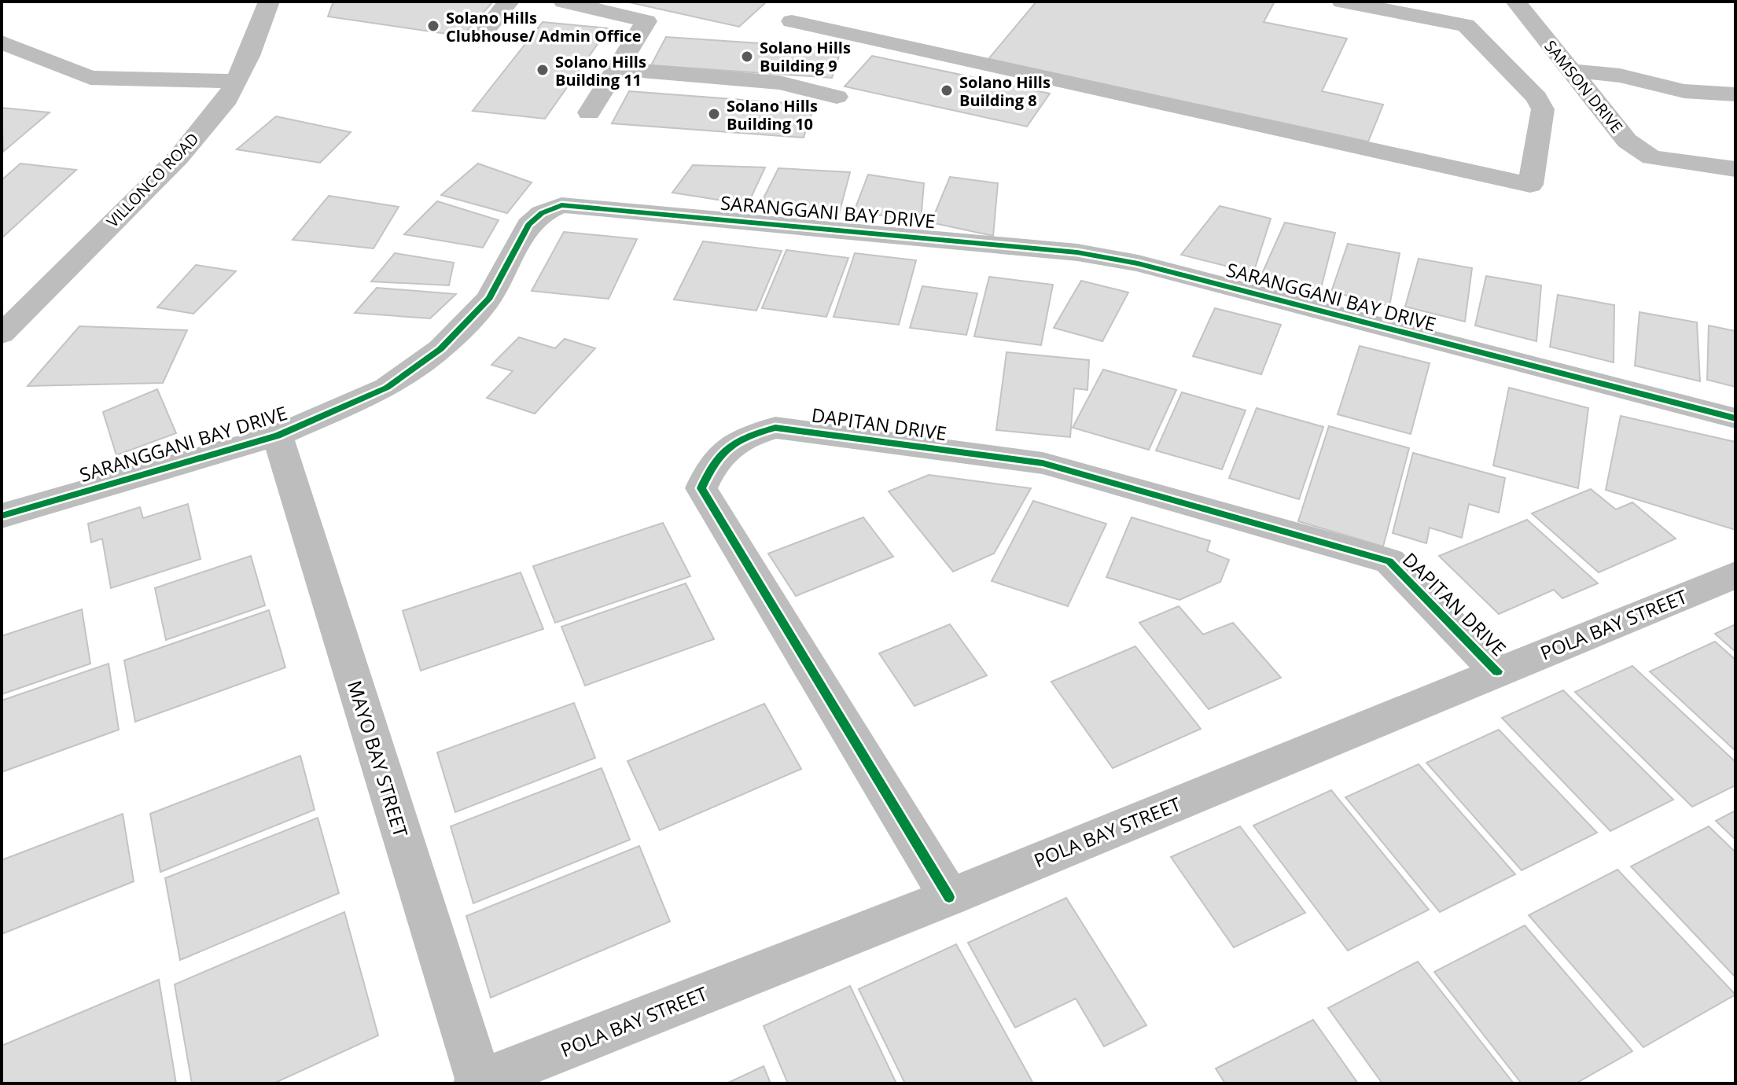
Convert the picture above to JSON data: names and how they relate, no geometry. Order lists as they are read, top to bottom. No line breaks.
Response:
{"streets":{"street":["SAMSON DRIVE","VILLONCO ROAD","SARANGGANI BAY DRIVE","DAPITAN DRIVE","POLA BAY STREET","MAYO BAY STREET"]},"crossings":[["SARANGGANI BAY DRIVE","MAYO BAY STREET"],["DAPITAN DRIVE","POLA BAY STREET"],["POLA BAY STREET","MAYO BAY STREET"]],"places":["Solano Hills Clubhouse/ Admin Office","Solano Hills Building 9","Solano Hills Building 11","Solano Hills Building 8","Solano Hills Building 10"]}
